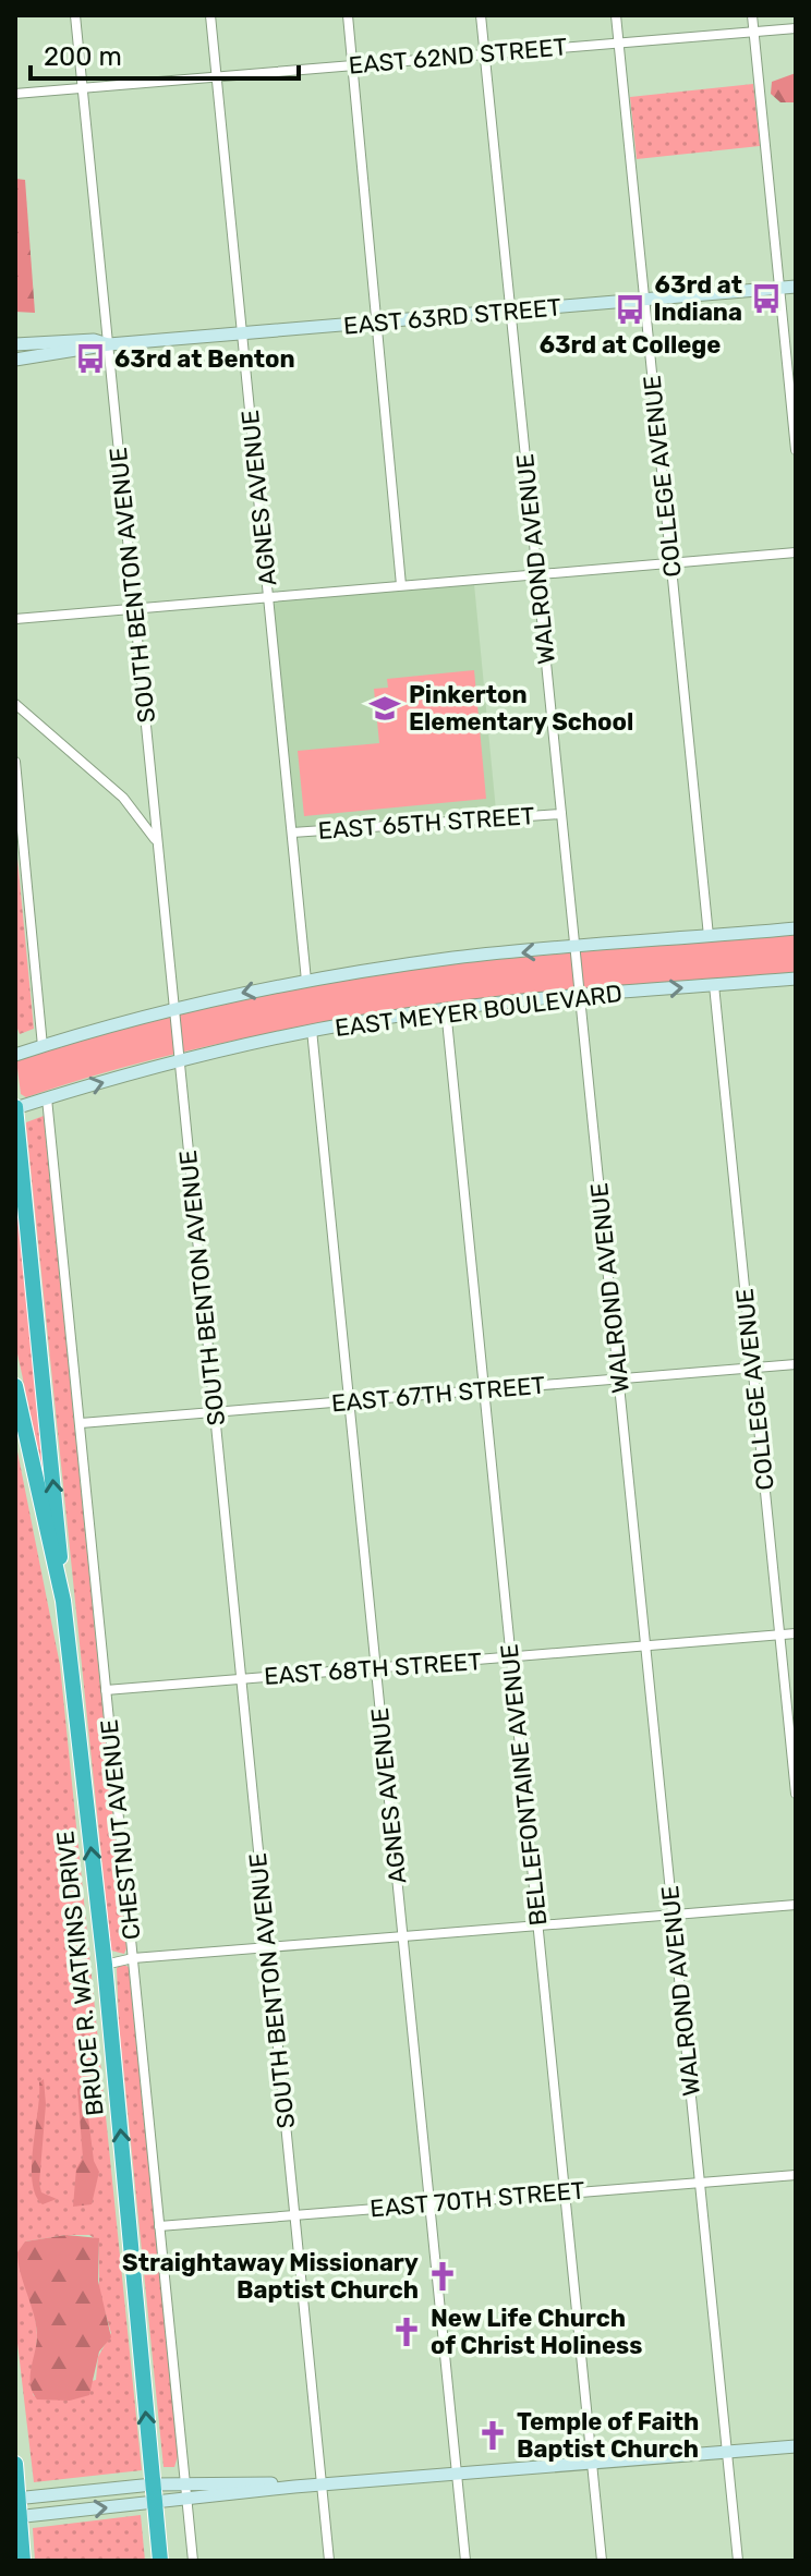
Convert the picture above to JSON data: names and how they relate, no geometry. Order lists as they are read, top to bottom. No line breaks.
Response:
{"streets":{"highway":["BRUCE R. WATKINS DRIVE"],"main road":["EAST 63RD STREET","EAST MEYER BOULEVARD"],"street":["EAST 62ND STREET","COLLEGE AVENUE","AGNES AVENUE","WALROND AVENUE","SOUTH BENTON AVENUE","EAST 65TH STREET","EAST 67TH STREET","EAST 68TH STREET","BELLEFONTAINE AVENUE","CHESTNUT AVENUE","EAST 70TH STREET"]},"crossings":[["EAST 62ND STREET","COLLEGE AVENUE"],["EAST 62ND STREET","AGNES AVENUE"],["EAST 62ND STREET","WALROND AVENUE"],["EAST 62ND STREET","SOUTH BENTON AVENUE"],["EAST 63RD STREET","COLLEGE AVENUE"],["EAST 63RD STREET","AGNES AVENUE"],["EAST 63RD STREET","WALROND AVENUE"],["EAST 63RD STREET","SOUTH BENTON AVENUE"],["COLLEGE AVENUE","EAST MEYER BOULEVARD"],["COLLEGE AVENUE","EAST 67TH STREET"],["COLLEGE AVENUE","EAST 68TH STREET"],["AGNES AVENUE","EAST 65TH STREET"],["AGNES AVENUE","EAST MEYER BOULEVARD"],["AGNES AVENUE","EAST 67TH STREET"],["AGNES AVENUE","EAST 68TH STREET"],["AGNES AVENUE","EAST 70TH STREET"],["WALROND AVENUE","EAST 65TH STREET"],["WALROND AVENUE","EAST MEYER BOULEVARD"],["WALROND AVENUE","EAST 67TH STREET"],["WALROND AVENUE","EAST 68TH STREET"],["WALROND AVENUE","EAST 70TH STREET"],["SOUTH BENTON AVENUE","EAST MEYER BOULEVARD"],["SOUTH BENTON AVENUE","EAST 67TH STREET"],["SOUTH BENTON AVENUE","EAST 68TH STREET"],["SOUTH BENTON AVENUE","EAST 70TH STREET"],["EAST MEYER BOULEVARD","BELLEFONTAINE AVENUE"],["EAST MEYER BOULEVARD","CHESTNUT AVENUE"],["EAST 67TH STREET","BELLEFONTAINE AVENUE"],["EAST 67TH STREET","CHESTNUT AVENUE"],["EAST 68TH STREET","BELLEFONTAINE AVENUE"],["EAST 68TH STREET","CHESTNUT AVENUE"],["BELLEFONTAINE AVENUE","EAST 70TH STREET"],["CHESTNUT AVENUE","EAST 70TH STREET"]],"one_way":["BRUCE R. WATKINS DRIVE"],"places":{"bus stop":["63rd at Indiana","63rd at College","63rd at Benton"],"school or university":["Pinkerton Elementary School"],"church":["Straightaway Missionary Baptist Church","New Life Church of Christ Holiness","Temple of Faith Baptist Church"]},"scale_bar":"200 m"}
